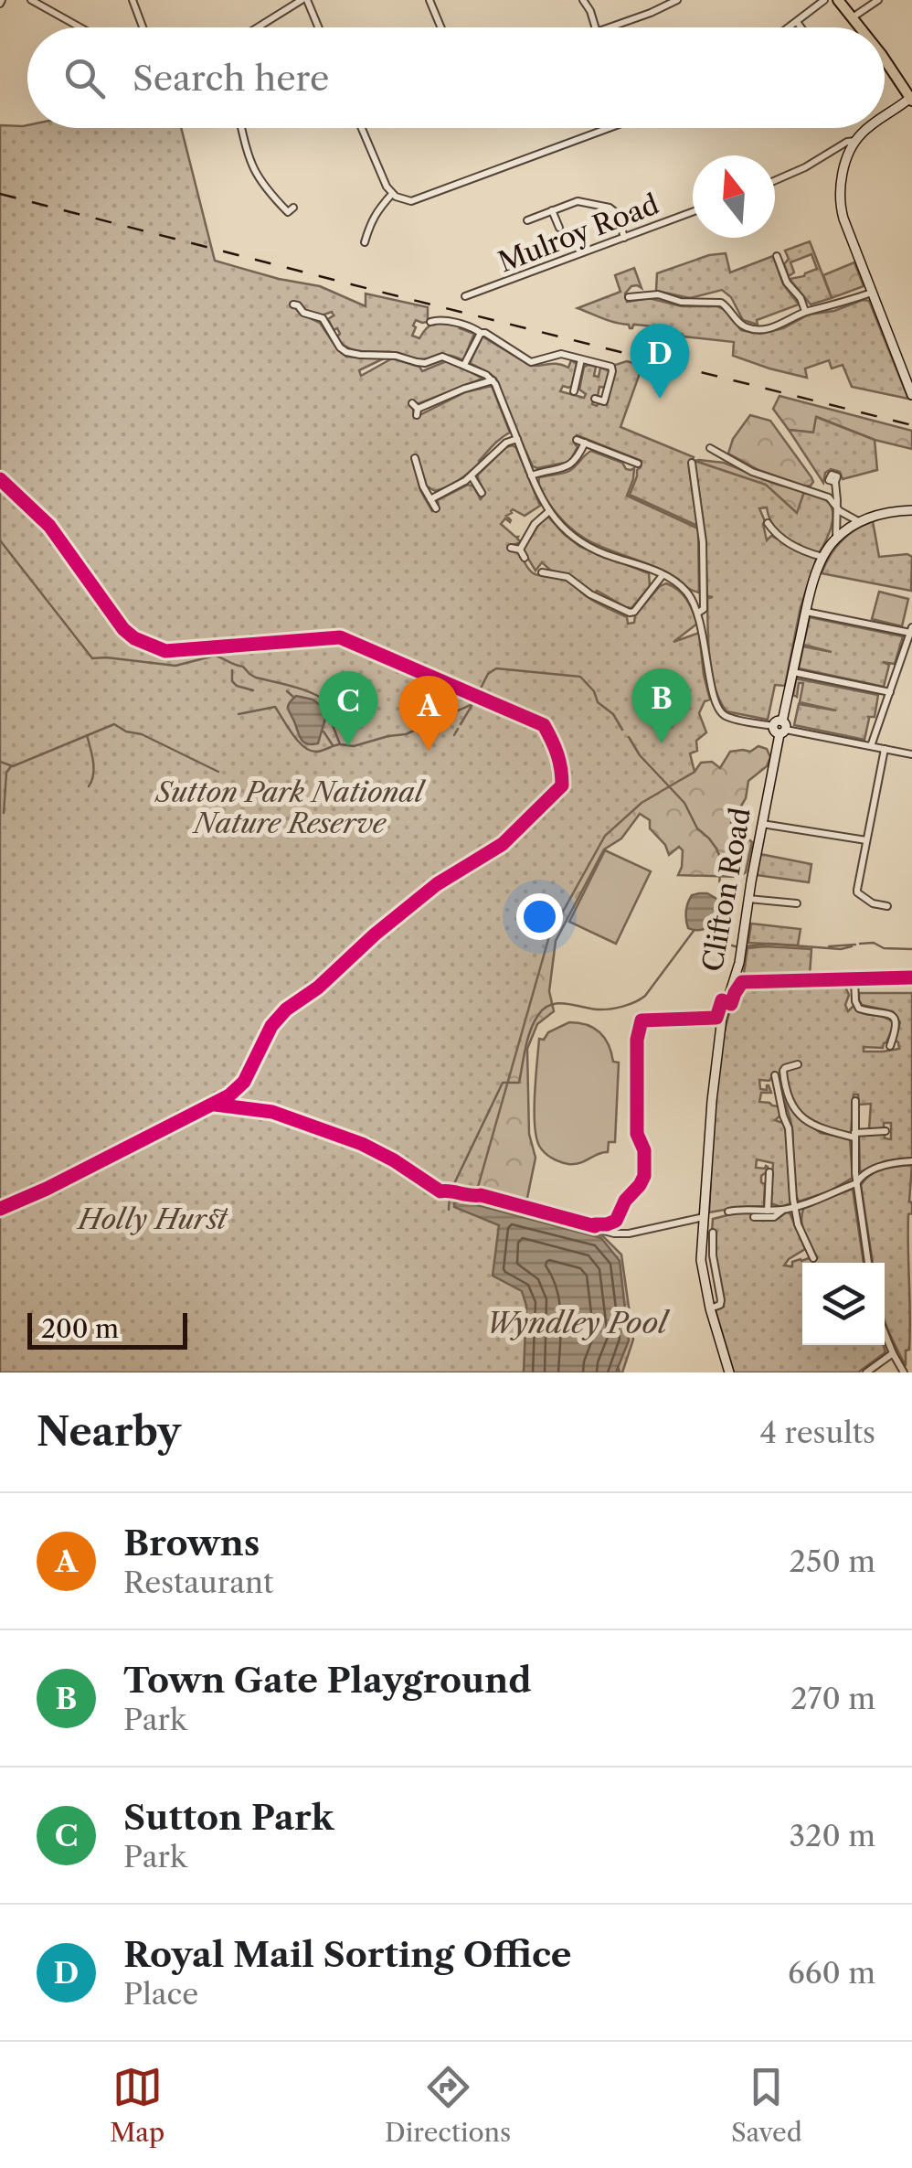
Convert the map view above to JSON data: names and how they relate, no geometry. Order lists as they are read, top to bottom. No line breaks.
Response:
{"streets":{"street":["Mulroy Road","Clifton Road"]},"water":["Wyndley Pool"],"parks":["Sutton Park National Nature Reserve","Holly Hurst"],"scale_bar":"200 m","north":"top","page":{"search":"Search here","pins":["D","B","C","A"],"scale":"200 m","heading":["Nearby","4 results"],"list":[{"mark":"A","name":"Browns","note":"Restaurant","value":"250 m"},{"mark":"B","name":"Town Gate Playground","note":"Park","value":"270 m"},{"mark":"C","name":"Sutton Park","note":"Park","value":"320 m"},{"mark":"D","name":"Royal Mail Sorting Office","note":"Place","value":"660 m"}],"nav":["Map","Directions","Saved"]}}
